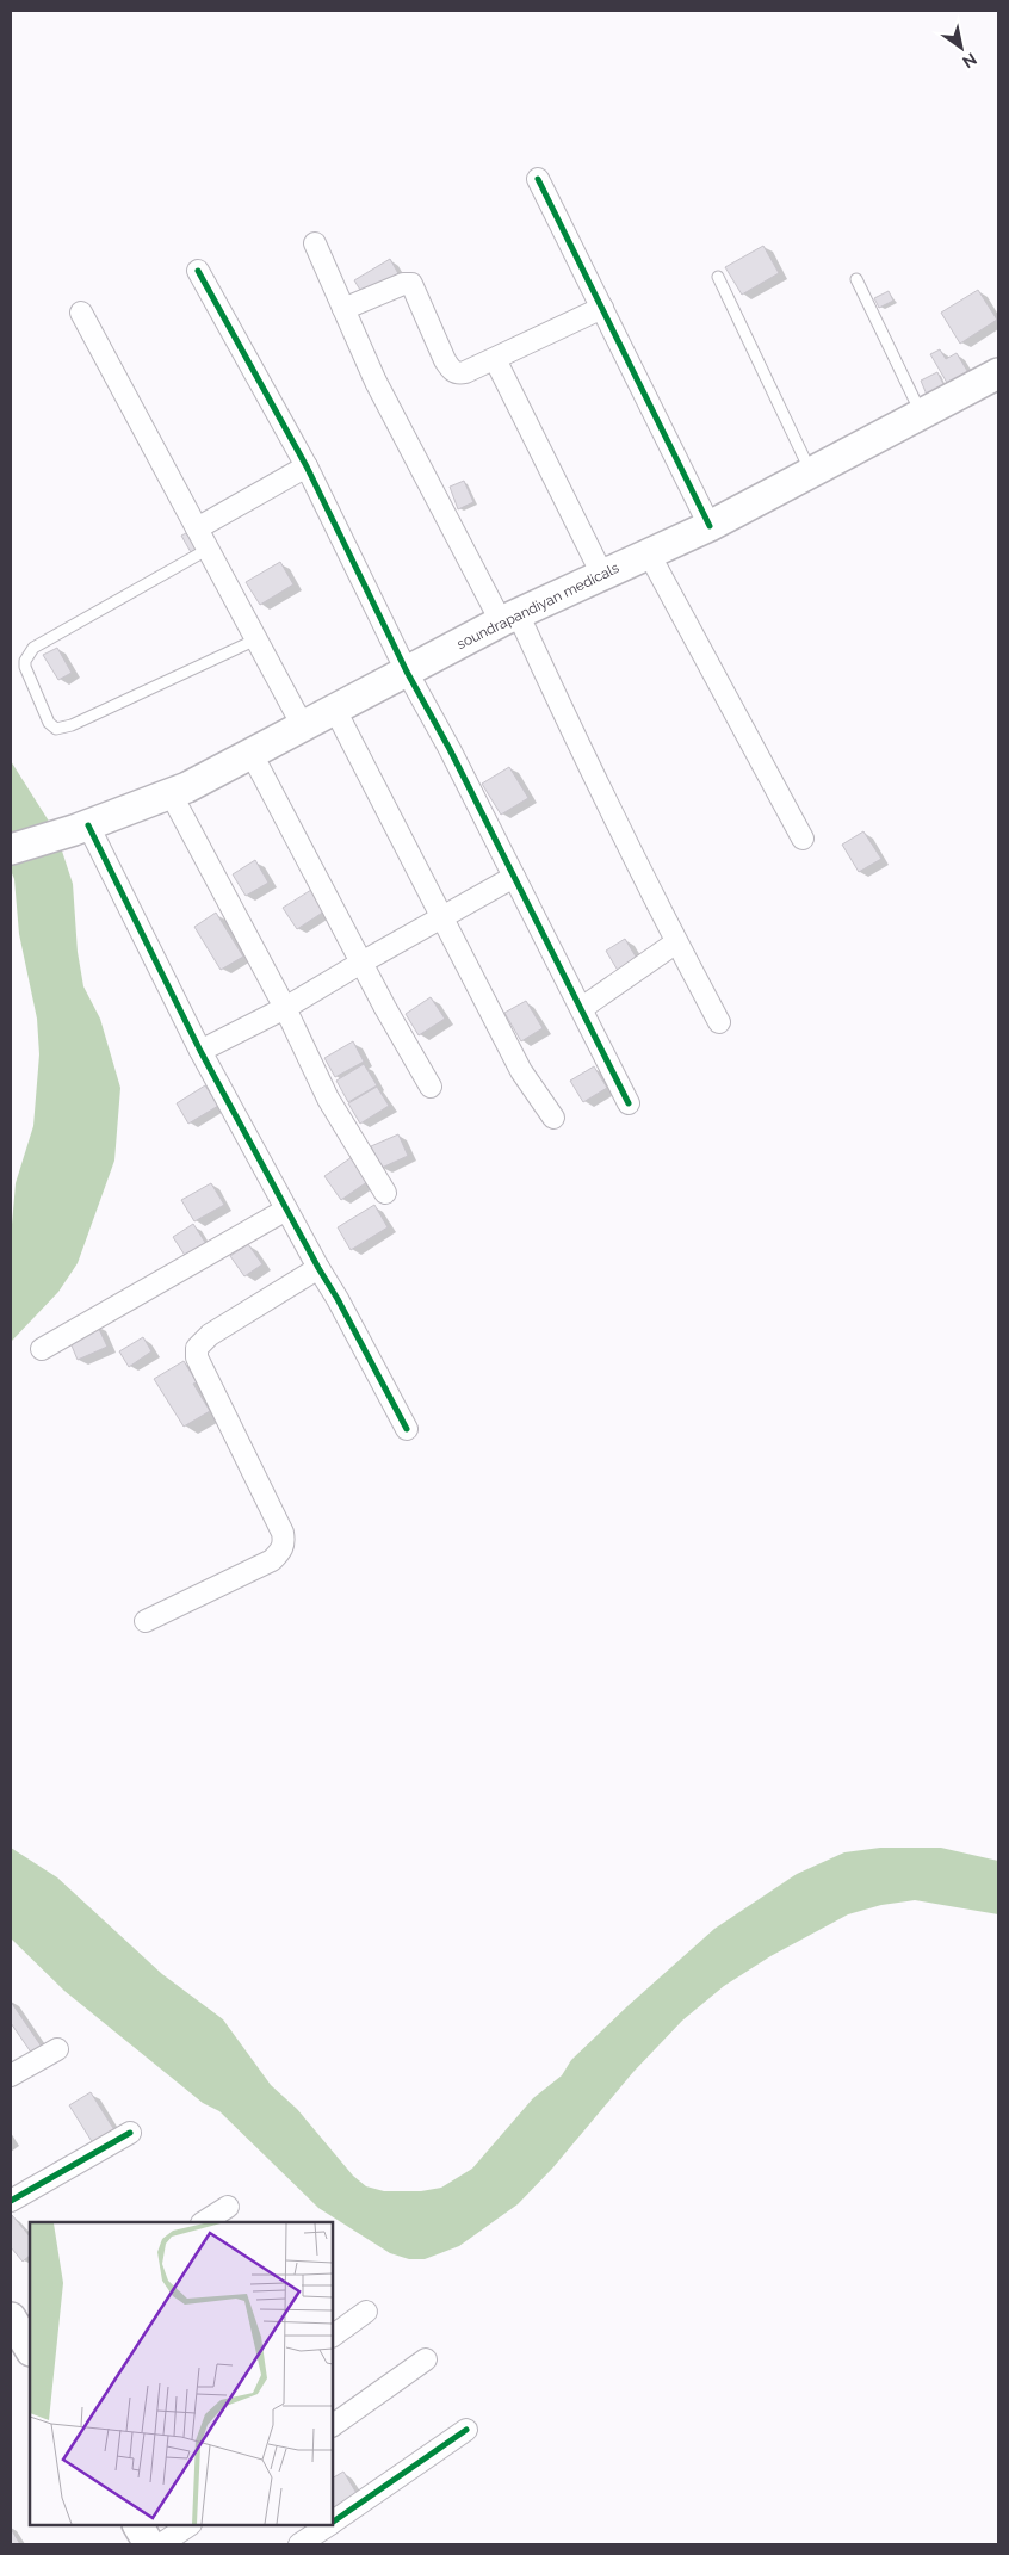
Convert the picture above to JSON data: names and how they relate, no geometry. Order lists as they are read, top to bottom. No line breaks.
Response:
{"streets":{"main road":["soundrapandiyan medicals"]},"north":"bottom right"}
